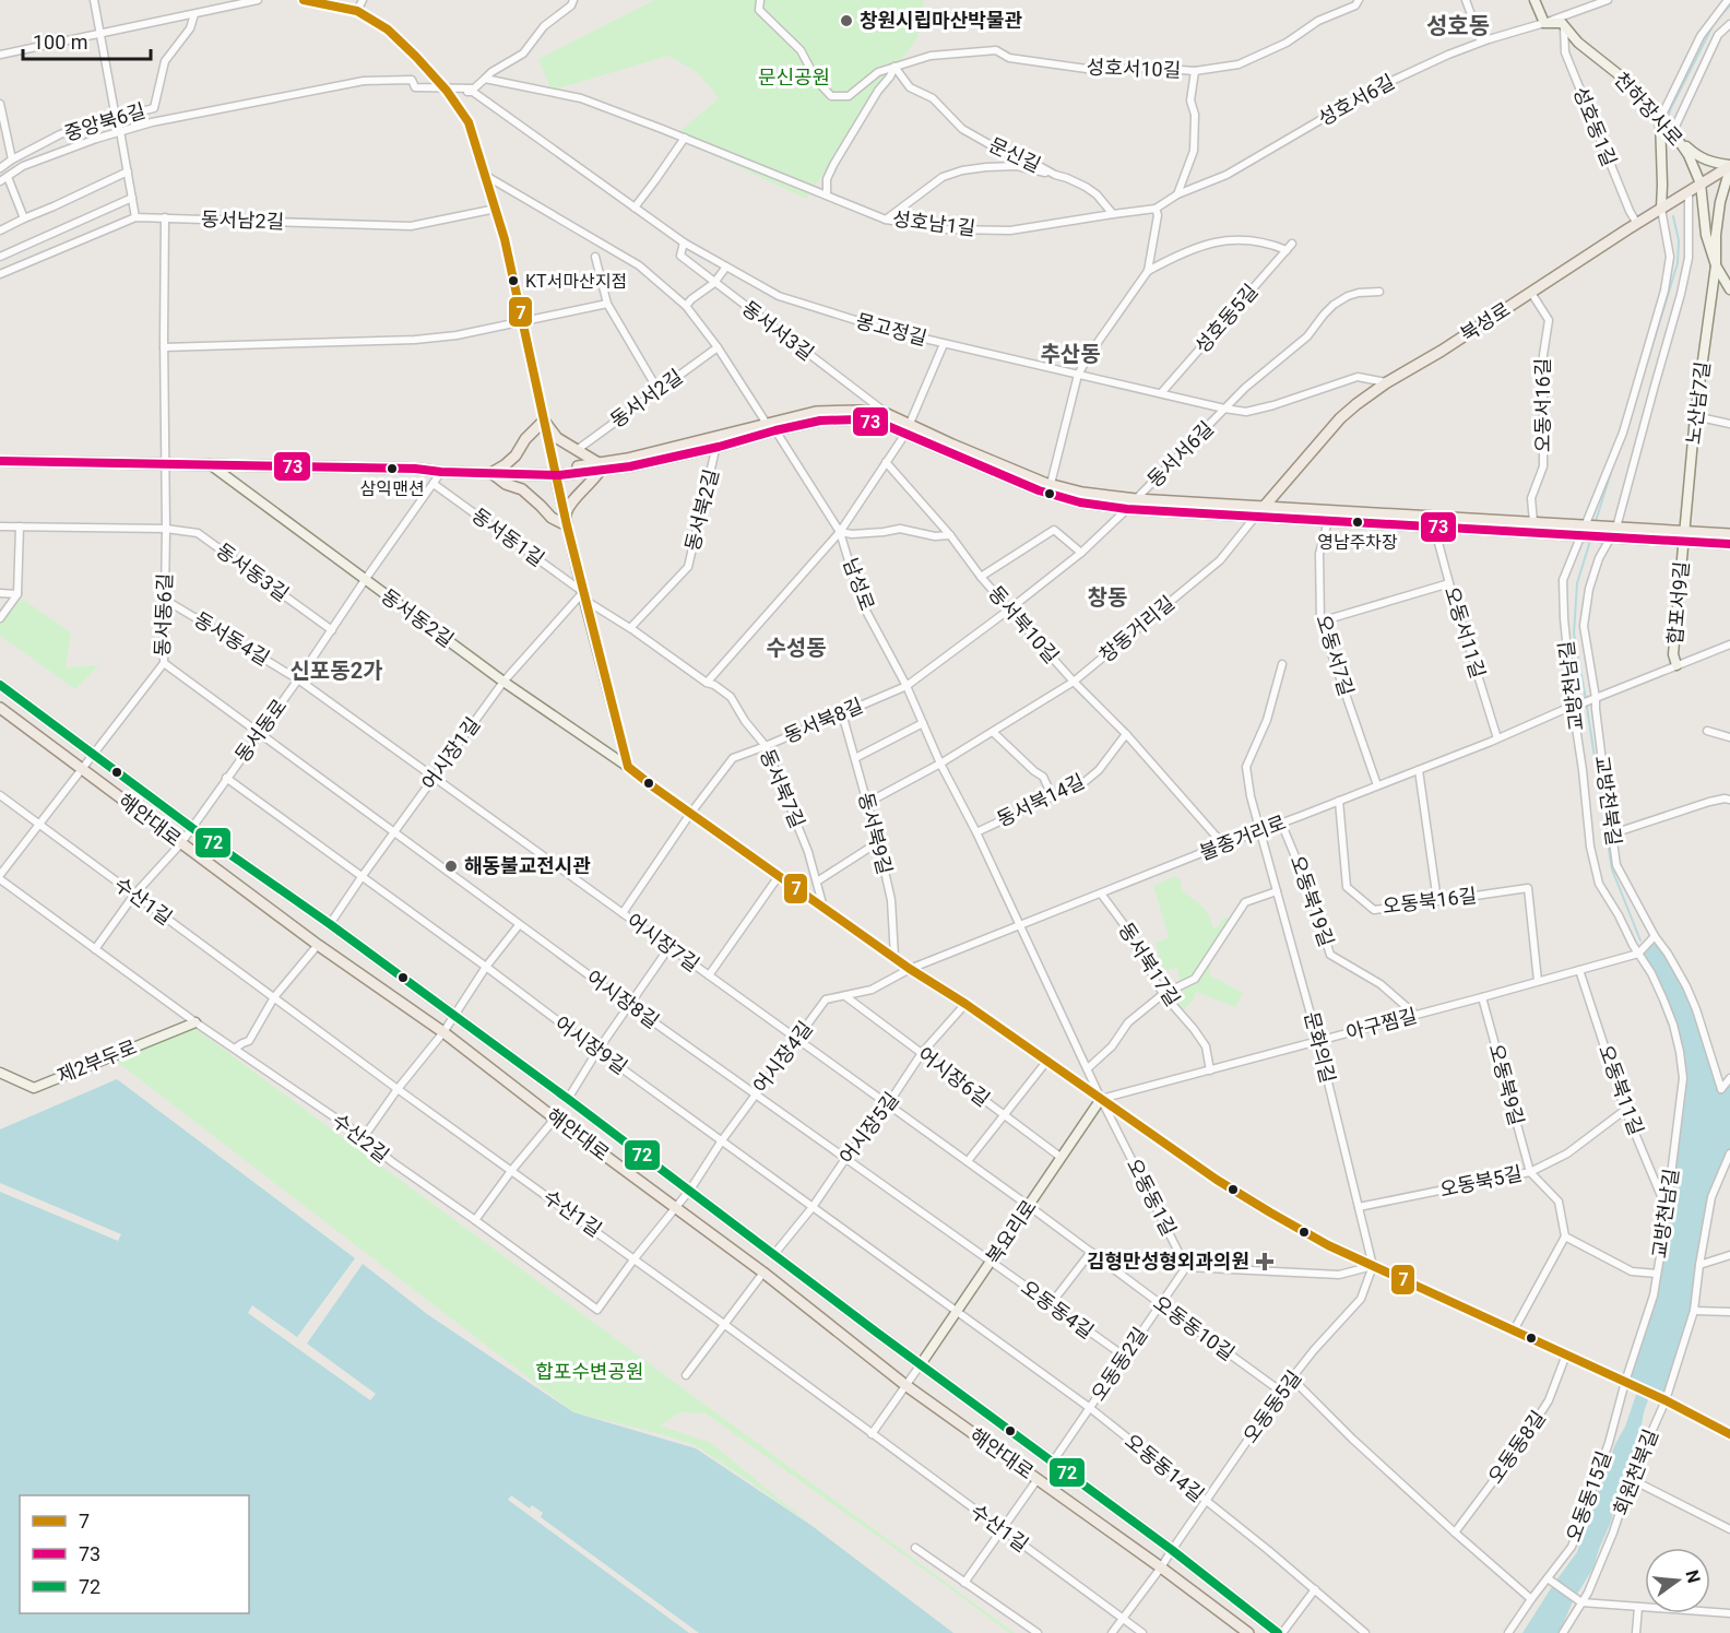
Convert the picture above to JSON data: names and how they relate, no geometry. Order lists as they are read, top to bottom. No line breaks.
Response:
{"streets":{"main road":["천하장사로","북성로","노산남7길","합포서9길","동서동2길","교방천남길","해안대로","제2부두로","복요리로"],"street":["성호서10길","성호서6길","중앙북6길","성호동1길","문신길","동서남2길","성호남1길","성호동5길","몽고정길","동서서3길","동서서2길","오동서16길","동서서6길","동서북2길","동서동1길","동서동3길","남성로","동서동6길","동서북10길","창동거리길","오동서11길","동서동4길","오동서7길","동서북8길","동서동로","어시장1길","동서북7길","동서북14길","교방천북길","동서북9길","불종거리로","수산1길","오동북19길","오동북16길","어시장7길","동서북17길","어시장8길","아구찜길","어시장9길","문화의길","어시장4길","어시장6길","오동북9길","오동북11길","어시장5길","수산2길","오동북5길","오동동1길","오동동4길","오동동10길","오동동2길","오동동5길","오동동8길","오동동14길","회원천북길","오동동15길"]},"crossings":[["성호서10길","문신길"],["천하장사로","성호동1길"],["천하장사로","북성로"],["천하장사로","노산남7길"],["천하장사로","교방천남길"],["성호동1길","북성로"],["문신길","성호남1길"],["동서남2길","동서동6길"],["성호동5길","몽고정길"],["북성로","몽고정길"],["북성로","노산남7길"],["북성로","오동서16길"],["북성로","창동거리길"],["북성로","교방천남길"],["북성로","교방천북길"],["몽고정길","동서서3길"],["몽고정길","동서서6길"],["동서서2길","남성로"],["노산남7길","합포서9길"],["동서북2길","동서북7길"],["동서동1길","동서동로"],["동서동1길","어시장1길"],["동서동1길","동서북7길"],["동서동3길","동서동6길"],["동서동3길","동서동로"],["남성로","동서동2길"],["남성로","창동거리길"],["남성로","동서북8길"],["남성로","동서북14길"],["남성로","불종거리로"],["남성로","아구찜길"],["남성로","오동동1길"],["남성로","복요리로"],["동서동6길","동서동4길"],["동서동6길","해안대로"],["동서동6길","수산1길"],["동서동6길","어시장8길"],["동서동6길","수산2길"],["동서동2길","교방천남길"],["동서동2길","동서북8길"],["동서동2길","동서동로"],["동서동2길","어시장1길"],["동서동2길","동서북7길"],["동서동2길","동서북9길"],["동서동2길","불종거리로"],["동서동2길","아구찜길"],["동서동2길","문화의길"],["동서동2길","어시장4길"],["동서동2길","어시장5길"],["동서동2길","오동동1길"],["동서동2길","복요리로"],["동서동2길","오동동5길"],["동서동2길","오동동8길"],["동서동2길","회원천북길"],["동서동2길","오동동15길"],["동서북10길","창동거리길"],["동서북10길","동서북8길"],["동서북10길","동서북14길"],["동서북10길","불종거리로"],["창동거리길","동서북9길"],["오동서11길","불종거리로"],["동서동4길","동서동로"],["동서동4길","어시장7길"],["오동서7길","불종거리로"],["교방천남길","불종거리로"],["교방천남길","아구찜길"],["교방천남길","오동북11길"],["교방천남길","오동동15길"],["동서북8길","동서북7길"],["동서북8길","동서북9길"],["동서북8길","어시장7길"],["동서동로","해안대로"],["동서동로","수산1길"],["동서동로","어시장7길"],["동서동로","어시장8길"],["동서동로","어시장9길"],["동서동로","수산2길"],["어시장1길","동서북7길"],["어시장1길","해안대로"],["어시장1길","어시장7길"],["어시장1길","어시장8길"],["어시장1길","어시장9길"],["교방천북길","불종거리로"],["해안대로","어시장4길"],["해안대로","어시장5길"],["해안대로","수산2길"],["해안대로","복요리로"],["해안대로","오동동2길"],["해안대로","오동동5길"],["불종거리로","오동북19길"],["불종거리로","오동북16길"],["불종거리로","동서북17길"],["불종거리로","문화의길"],["불종거리로","어시장4길"],["수산1길","수산2길"],["수산1길","오동동5길"],["오동북19길","아구찜길"],["오동북16길","아구찜길"],["어시장7길","어시장4길"],["어시장7길","어시장5길"],["어시장7길","복요리로"],["어시장7길","오동동10길"],["동서북17길","아구찜길"],["어시장8길","어시장4길"],["어시장8길","어시장5길"],["어시장8길","복요리로"],["어시장8길","오동동4길"],["아구찜길","문화의길"],["아구찜길","오동북9길"],["아구찜길","오동북11길"],["아구찜길","오동동1길"],["아구찜길","복요리로"],["어시장9길","어시장4길"],["어시장9길","어시장5길"],["어시장9길","복요리로"],["어시장9길","오동동14길"],["문화의길","오동북5길"],["문화의길","오동동5길"],["어시장4길","어시장6길"],["어시장4길","수산2길"],["제2부두로","수산2길"],["어시장6길","어시장5길"],["어시장6길","복요리로"],["오동북9길","오동북5길"],["오동북11길","오동북5길"],["오동동1길","복요리로"],["오동동1길","오동동2길"],["복요리로","오동동4길"],["복요리로","오동동10길"],["복요리로","오동동14길"],["오동동4길","오동동2길"],["오동동10길","오동동2길"],["오동동10길","오동동5길"],["오동동2길","오동동14길"],["오동동5길","오동동14길"]],"districts":["성호동","추산동","창동","수성동","신포동2가"],"parks":["문신공원","합포수변공원"],"places":{"other":["창원시립마산박물관","KT서마산지점","삼익맨션","영남주차장","해동불교전시관"],"health":["김형만성형외과의원"]},"lines":["transit line 7","transit line 73","transit line 72"],"legend":["7","73","72"],"scale_bar":"100 m","north":"right"}
